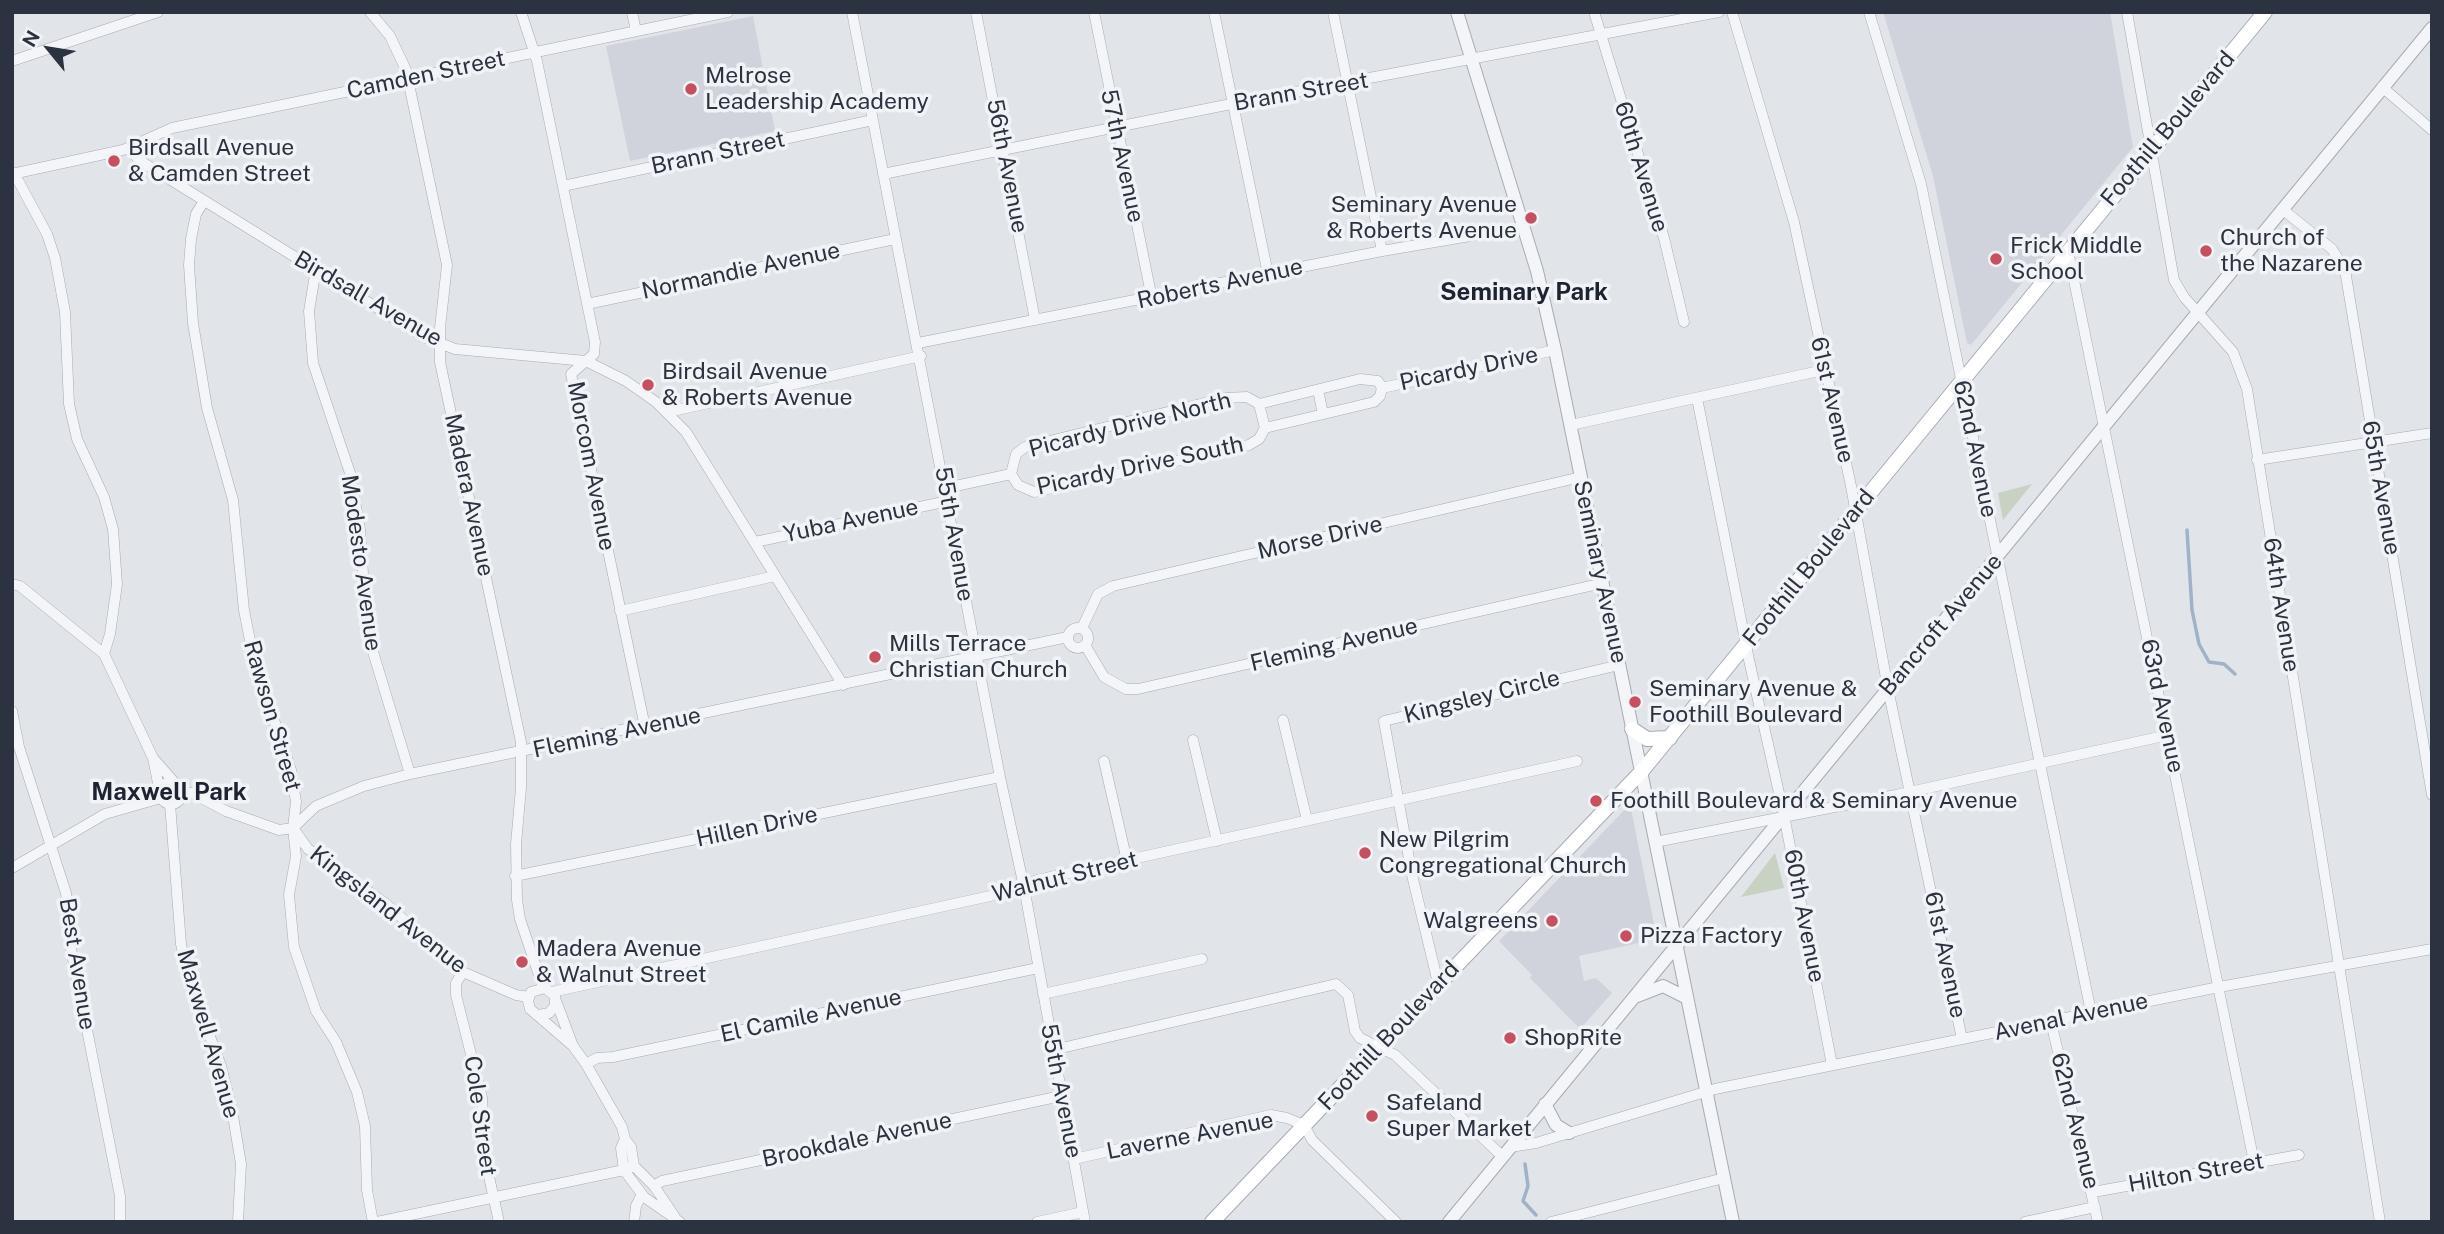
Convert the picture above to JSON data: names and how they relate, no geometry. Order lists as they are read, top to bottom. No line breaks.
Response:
{"streets":{"main road":["Foothill Boulevard"],"street":["Camden Street","Brann Street","57th Avenue","56th Avenue","60th Avenue","Normandie Avenue","Roberts Avenue","Birdsall Avenue","Picardy Drive","61st Avenue","Picardy Drive North","62nd Avenue","Morcom Avenue","Picardy Drive South","65th Avenue","Madera Avenue","Yuba Avenue","55th Avenue","Morse Drive","Modesto Avenue","Seminary Avenue","64th Avenue","Bancroft Avenue","Fleming Avenue","Kingsley Circle","63rd Avenue","Rawson Street","Hillen Drive","Walnut Street","Kingsland Avenue","Best Avenue","El Camile Avenue","Avenal Avenue","Maxwell Avenue","Cole Street","Laverne Avenue","Brookdale Avenue","Hilton Street"]},"crossings":[["Camden Street","Birdsall Avenue"],["Camden Street","Morcom Avenue"],["Camden Street","Madera Avenue"],["Brann Street","57th Avenue"],["Brann Street","56th Avenue"],["Brann Street","60th Avenue"],["Brann Street","Morcom Avenue"],["Brann Street","55th Avenue"],["Brann Street","Seminary Avenue"],["Foothill Boulevard","60th Avenue"],["Foothill Boulevard","61st Avenue"],["Foothill Boulevard","62nd Avenue"],["Foothill Boulevard","Seminary Avenue"],["Foothill Boulevard","64th Avenue"],["Foothill Boulevard","63rd Avenue"],["Foothill Boulevard","Laverne Avenue"],["57th Avenue","Roberts Avenue"],["56th Avenue","Roberts Avenue"],["60th Avenue","Bancroft Avenue"],["60th Avenue","Avenal Avenue"],["Normandie Avenue","Morcom Avenue"],["Normandie Avenue","55th Avenue"],["Roberts Avenue","55th Avenue"],["Roberts Avenue","Seminary Avenue"],["Birdsall Avenue","Morcom Avenue"],["Birdsall Avenue","Madera Avenue"],["Birdsall Avenue","Yuba Avenue"],["Birdsall Avenue","Modesto Avenue"],["Birdsall Avenue","Fleming Avenue"],["Birdsall Avenue","Rawson Street"],["Picardy Drive","Picardy Drive North"],["Picardy Drive","Picardy Drive South"],["Picardy Drive","Seminary Avenue"],["61st Avenue","Bancroft Avenue"],["61st Avenue","Avenal Avenue"],["Picardy Drive North","Picardy Drive South"],["62nd Avenue","Bancroft Avenue"],["62nd Avenue","Avenal Avenue"],["62nd Avenue","Hilton Street"],["Morcom Avenue","Yuba Avenue"],["Morcom Avenue","Fleming Avenue"],["65th Avenue","Bancroft Avenue"],["Madera Avenue","Fleming Avenue"],["Madera Avenue","Hillen Drive"],["Madera Avenue","Walnut Street"],["Yuba Avenue","55th Avenue"],["55th Avenue","Fleming Avenue"],["55th Avenue","Hillen Drive"],["55th Avenue","Walnut Street"],["55th Avenue","El Camile Avenue"],["55th Avenue","Laverne Avenue"],["55th Avenue","Brookdale Avenue"],["Morse Drive","Seminary Avenue"],["Morse Drive","Fleming Avenue"],["Modesto Avenue","Fleming Avenue"],["Seminary Avenue","Bancroft Avenue"],["Seminary Avenue","Fleming Avenue"],["Seminary Avenue","Kingsley Circle"],["Seminary Avenue","Avenal Avenue"],["64th Avenue","Bancroft Avenue"],["64th Avenue","Avenal Avenue"],["Bancroft Avenue","63rd Avenue"],["Bancroft Avenue","Avenal Avenue"],["Fleming Avenue","Rawson Street"],["Fleming Avenue","Kingsland Avenue"],["Kingsley Circle","Walnut Street"],["63rd Avenue","Avenal Avenue"],["63rd Avenue","Hilton Street"],["Rawson Street","Kingsland Avenue"],["Kingsland Avenue","Cole Street"]],"districts":["Seminary Park","Maxwell Park"],"places":["Melrose Leadership Academy","Birdsall Avenue & Camden Street","Seminary Avenue & Roberts Avenue","Church of the Nazarene","Frick Middle School","Birdsail Avenue & Roberts Avenue","Mills Terrace Christian Church","Seminary Avenue & Foothill Boulevard","Foothill Boulevard & Seminary Avenue","New Pilgrim Congregational Church","Walgreens","Pizza Factory","Madera Avenue & Walnut Street","ShopRite","Safeland Super Market"],"north":"top left"}
